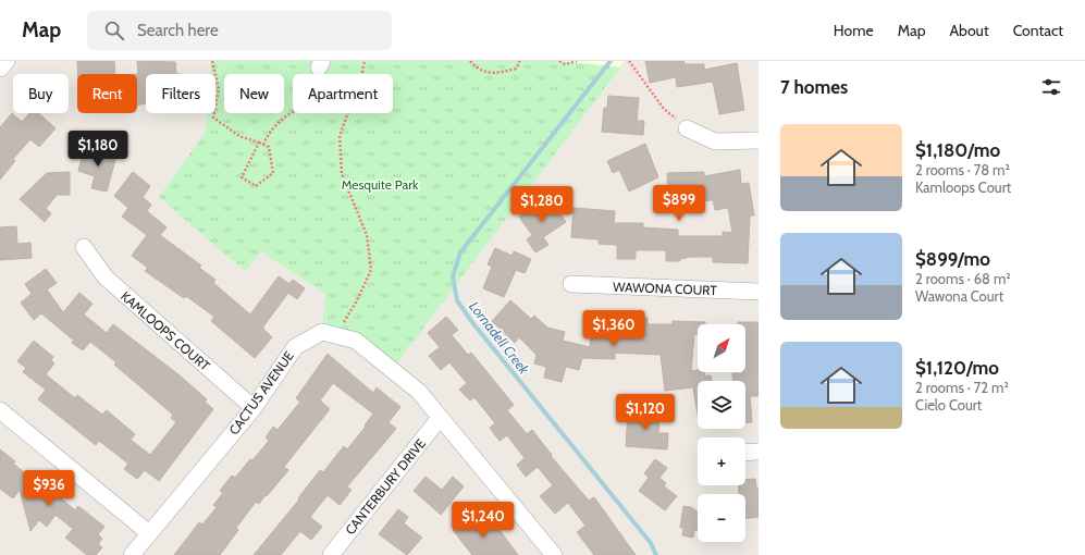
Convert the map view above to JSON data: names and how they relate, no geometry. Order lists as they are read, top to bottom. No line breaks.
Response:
{"streets":{"street":["WAWONA COURT","KAMLOOPS COURT","CACTUS AVENUE","CANTERBURY DRIVE"]},"crossings":[["KAMLOOPS COURT","CACTUS AVENUE"],["CACTUS AVENUE","CANTERBURY DRIVE"]],"water":["Lornadell Creek"],"parks":["Mesquite Park"],"north":"top right","page":{"header":"Map","search":"Search here","nav":["Home","Map","About","Contact"],"heading":"7 homes","chip":["Buy","Rent","Filters","New","Apartment"],"list":[{"name":"$1,180/mo","note":"2 rooms · 78 m² · Kamloops Court"},{"name":"$899/mo","note":"2 rooms · 68 m² · Wawona Court"},{"name":"$1,120/mo","note":"2 rooms · 72 m² · Cielo Court"}],"price":["$1,180","$899","$1,280","$1,360","$1,120","$936","$1,240"],"map_buttons":["+","−"]}}
